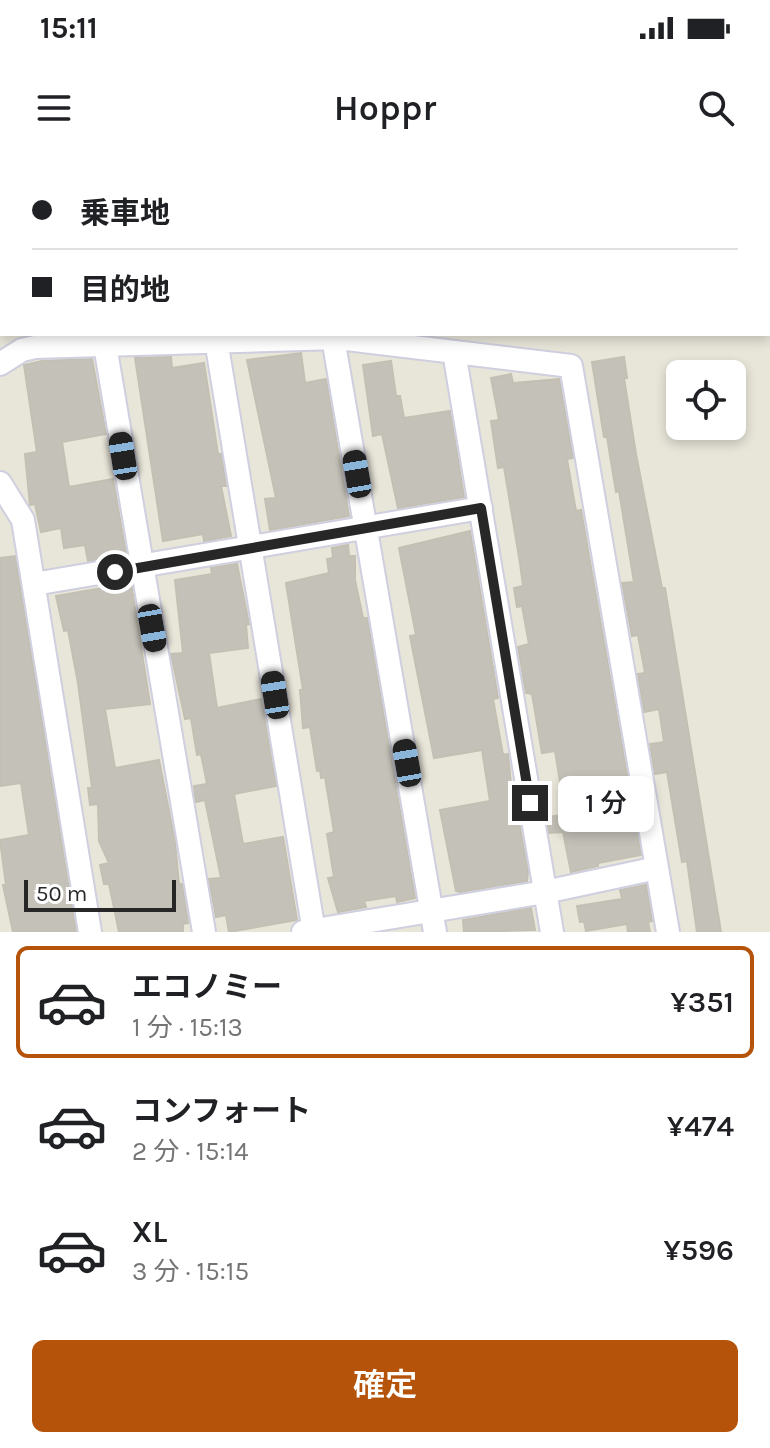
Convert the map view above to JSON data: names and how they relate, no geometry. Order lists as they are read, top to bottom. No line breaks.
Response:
{"scale_bar":"50 m","page":{"status":"15:11","header":"Hoppr","banner":["乗車地","目的地"],"bubble":"1 分","scale":"50 m","list":[{"name":"エコノミー","note":"1 分 · 15:13","value":"¥351"},{"name":"コンフォート","note":"2 分 · 15:14","value":"¥474"},{"name":"XL","note":"3 分 · 15:15","value":"¥596"}],"buttons":"確定"}}
